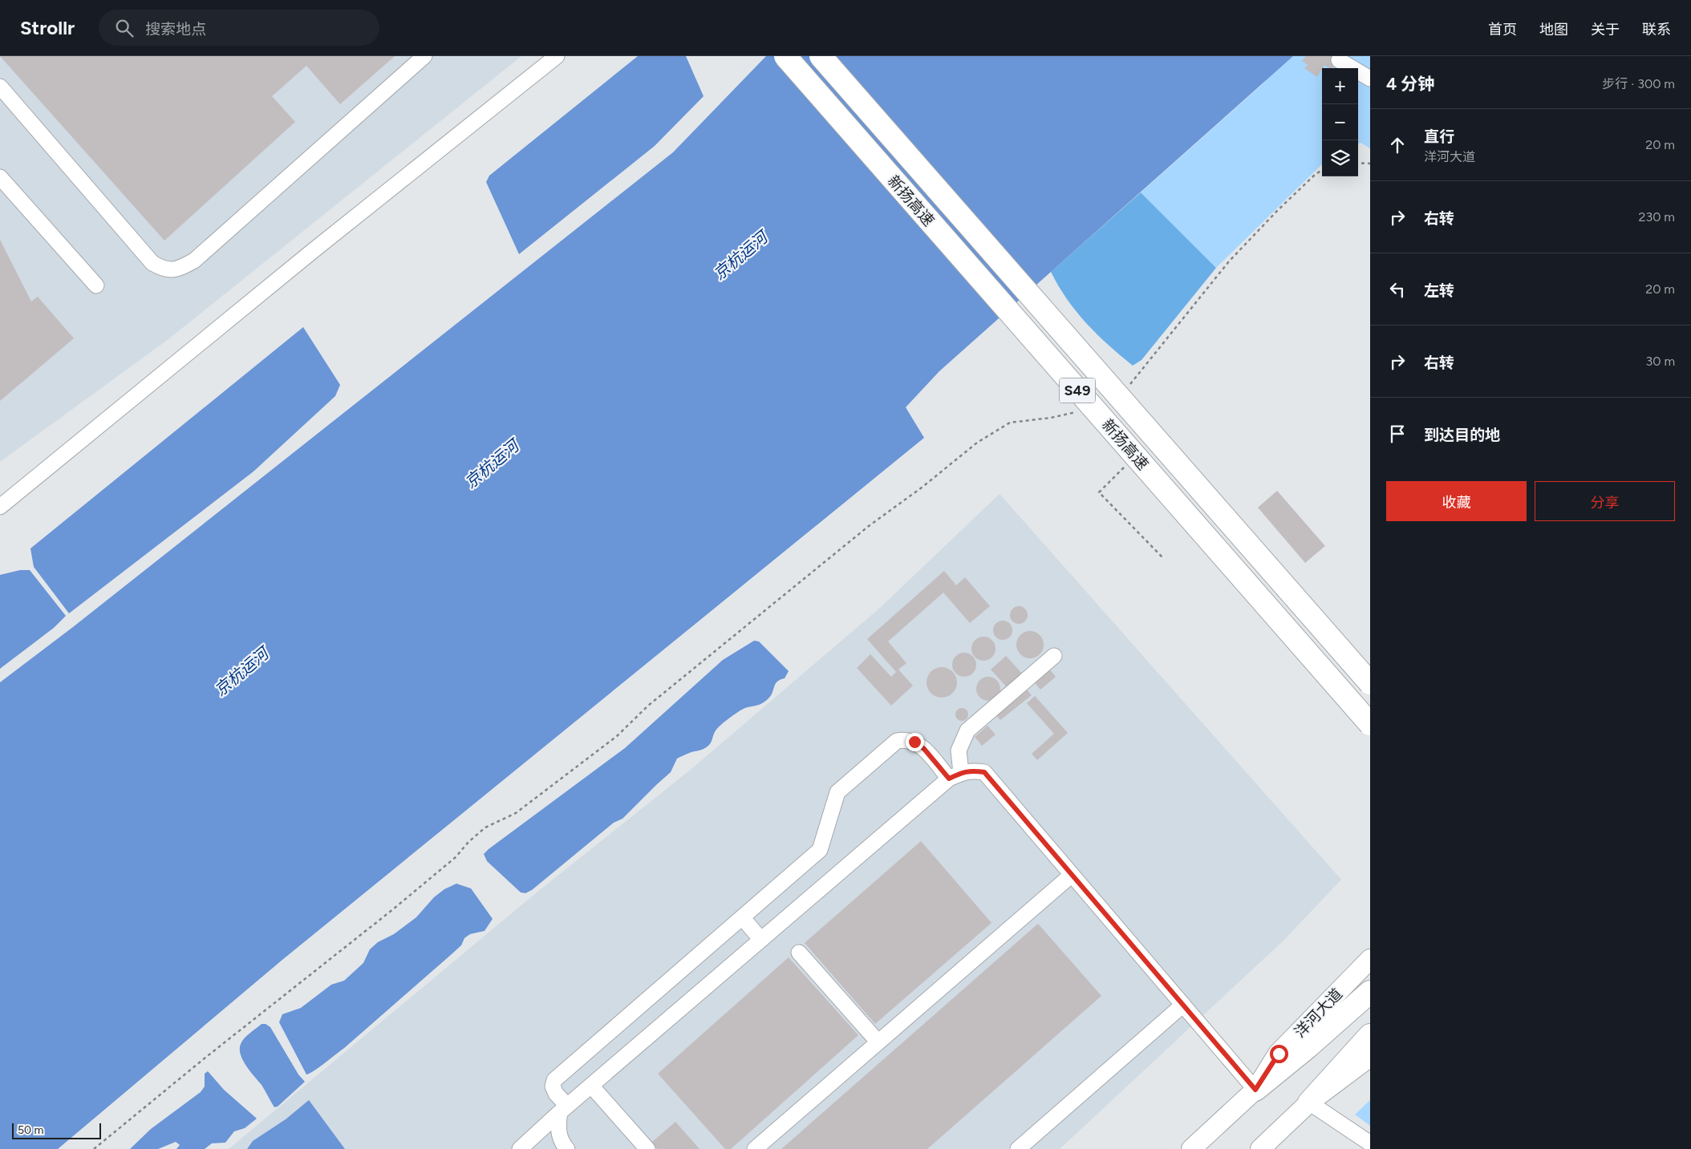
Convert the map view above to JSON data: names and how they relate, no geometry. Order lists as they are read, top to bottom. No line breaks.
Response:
{"streets":{"highway":["新扬高速","S49","洋河大道"]},"water":["京杭运河"],"scale_bar":"50 m","page":{"header":"Strollr","search":"搜索地点","nav":["首页","地图","关于","联系"],"heading":["4 分钟","步行 · 300 m"],"map_buttons":["+","−"],"list":[["直行","洋河大道","20 m"],["右转","230 m"],["左转","20 m"],["右转","30 m"],"到达目的地"],"buttons":["收藏","分享"],"scale":"50 m"}}
